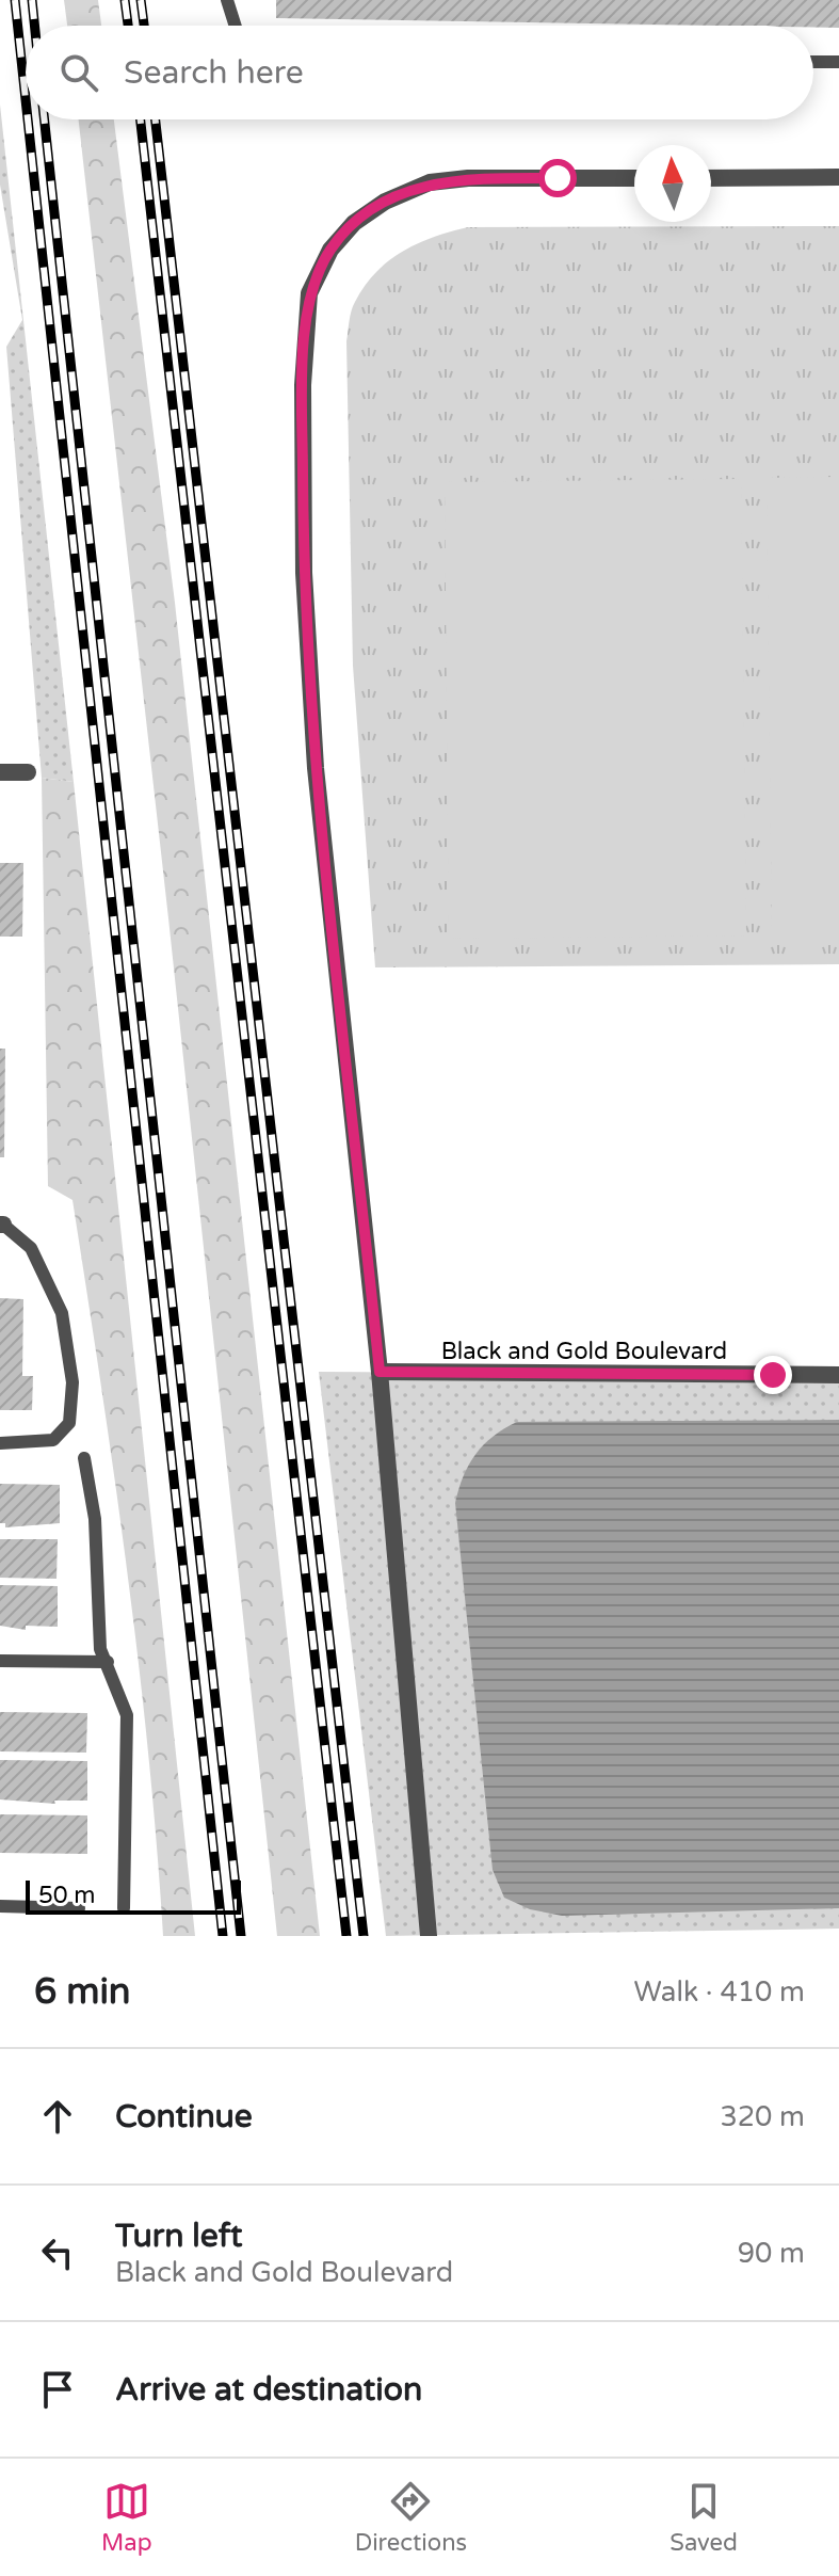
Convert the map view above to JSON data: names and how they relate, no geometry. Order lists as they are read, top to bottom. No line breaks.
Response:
{"streets":{"street":["Black and Gold Boulevard"]},"scale_bar":"50 m","north":"top","page":{"search":"Search here","scale":"50 m","heading":["6 min","Walk · 410 m"],"list":[["Continue","320 m"],["Turn left","Black and Gold Boulevard","90 m"],"Arrive at destination"],"nav":["Map","Directions","Saved"]}}
